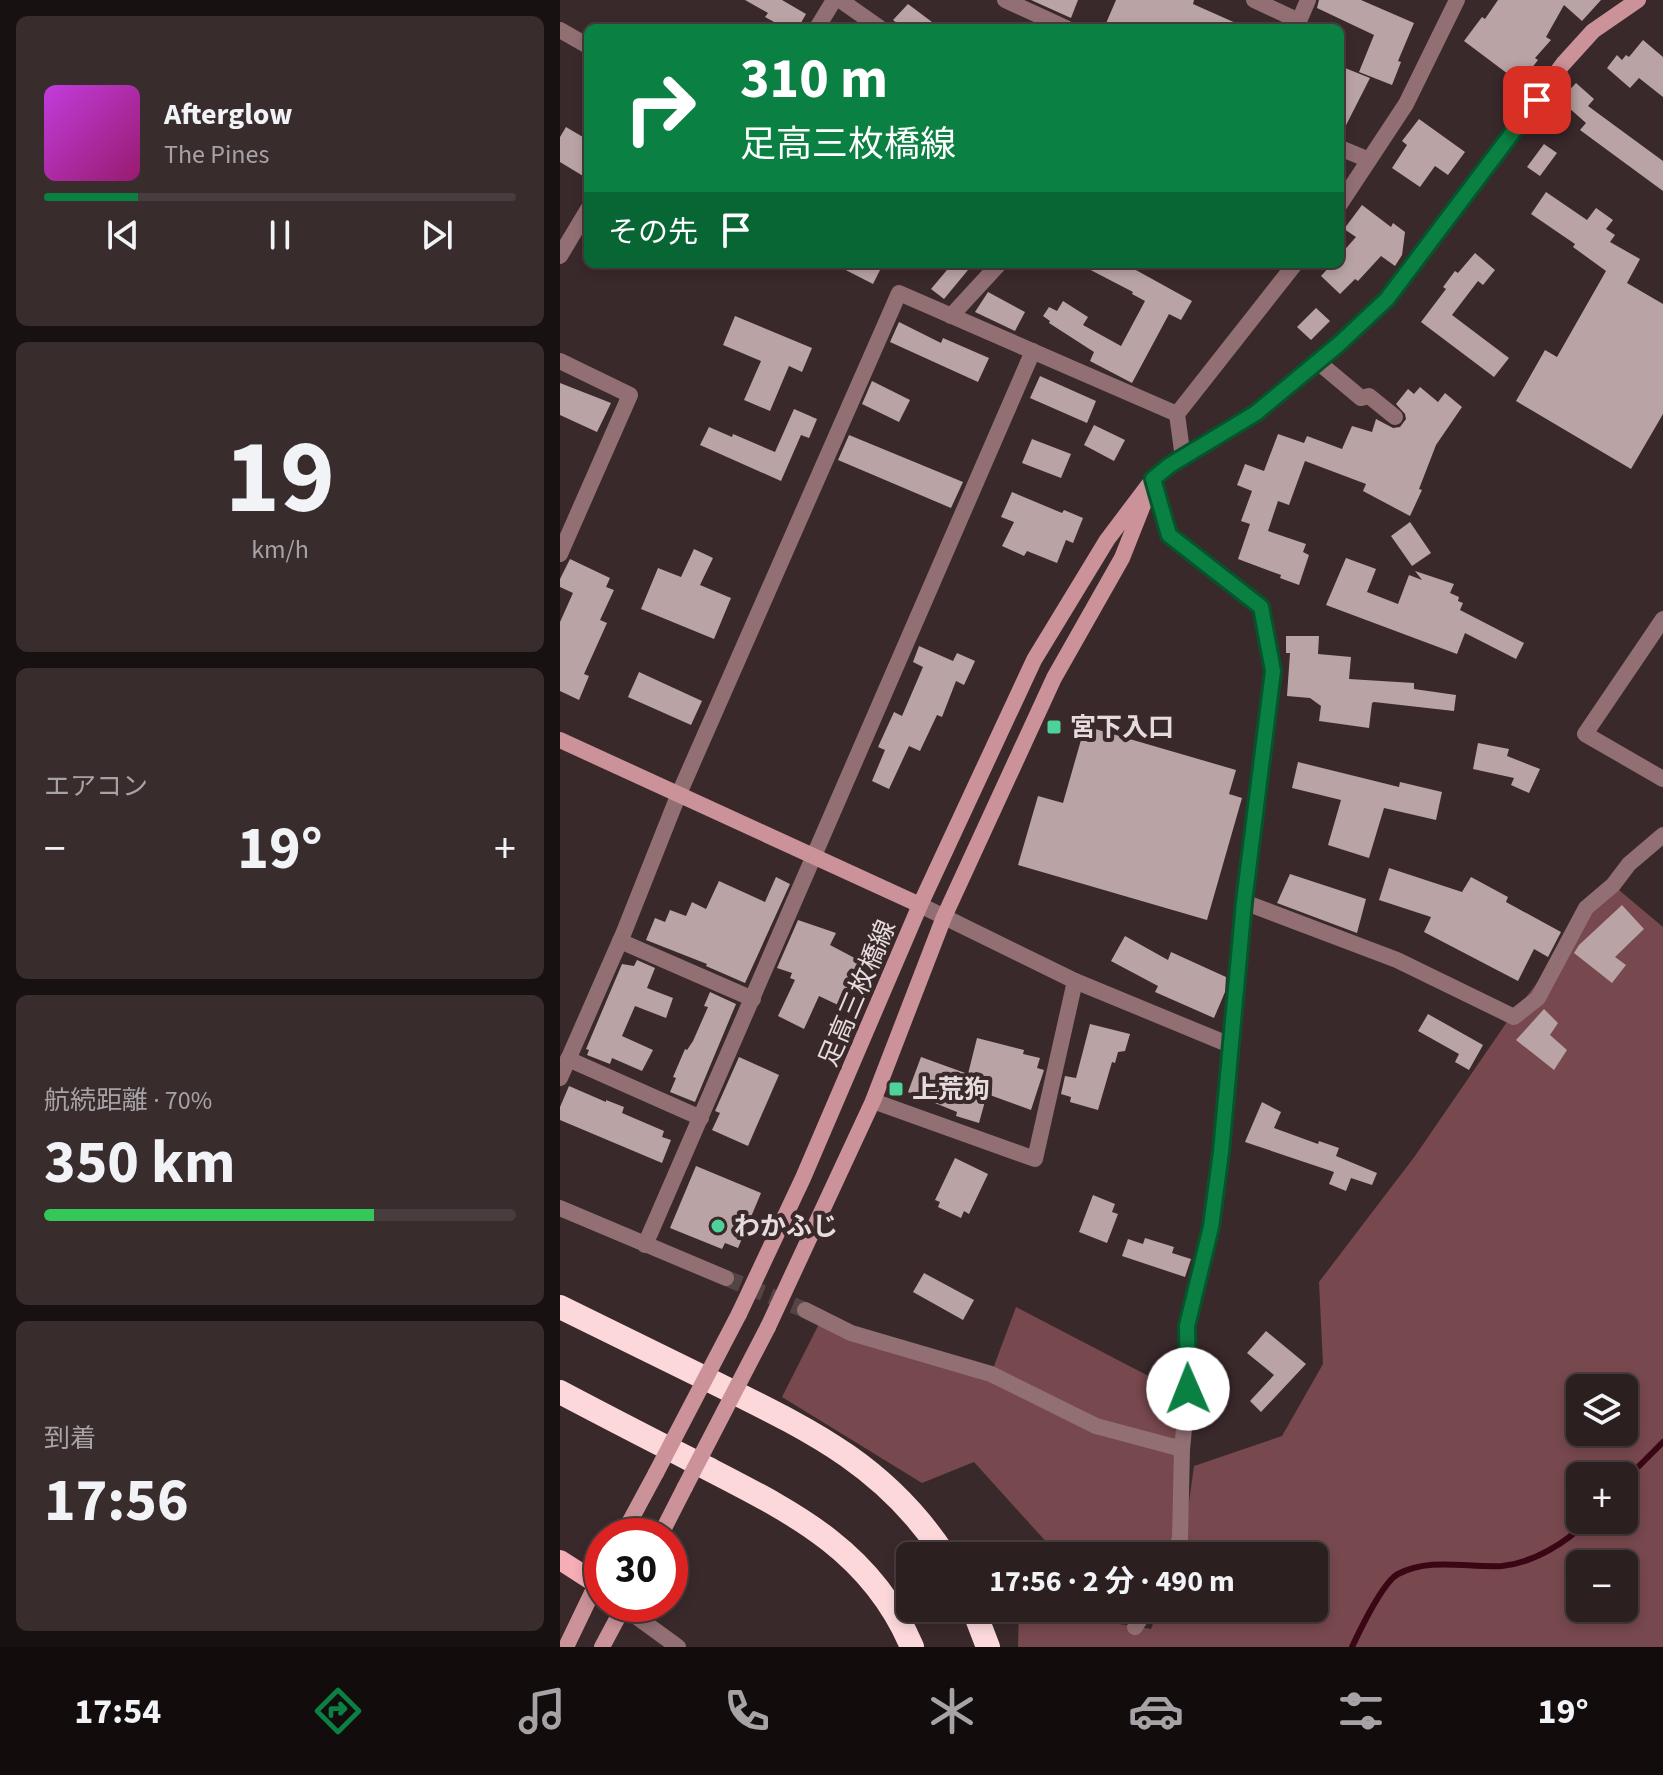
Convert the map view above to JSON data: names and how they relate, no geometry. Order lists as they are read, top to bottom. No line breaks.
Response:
{"streets":{"main road":["足高三枚橋線"]},"places":{"transit":["宮下入口","上荒狗"],"other":["わかふじ"]},"page":{"turn":["310 m","足高三枚橋線"],"song":["Afterglow","The Pines"],"then":"その先","tile":[["19","km/h"],"エアコン",["航続距離 · 70%","350 km"],["到着","17:56"]],"heat":["−","19°","+"],"map_buttons":["+","−"],"limit":"30","trip":"17:56 · 2 分 · 490 m","tabs":["17:54","19°"]}}
